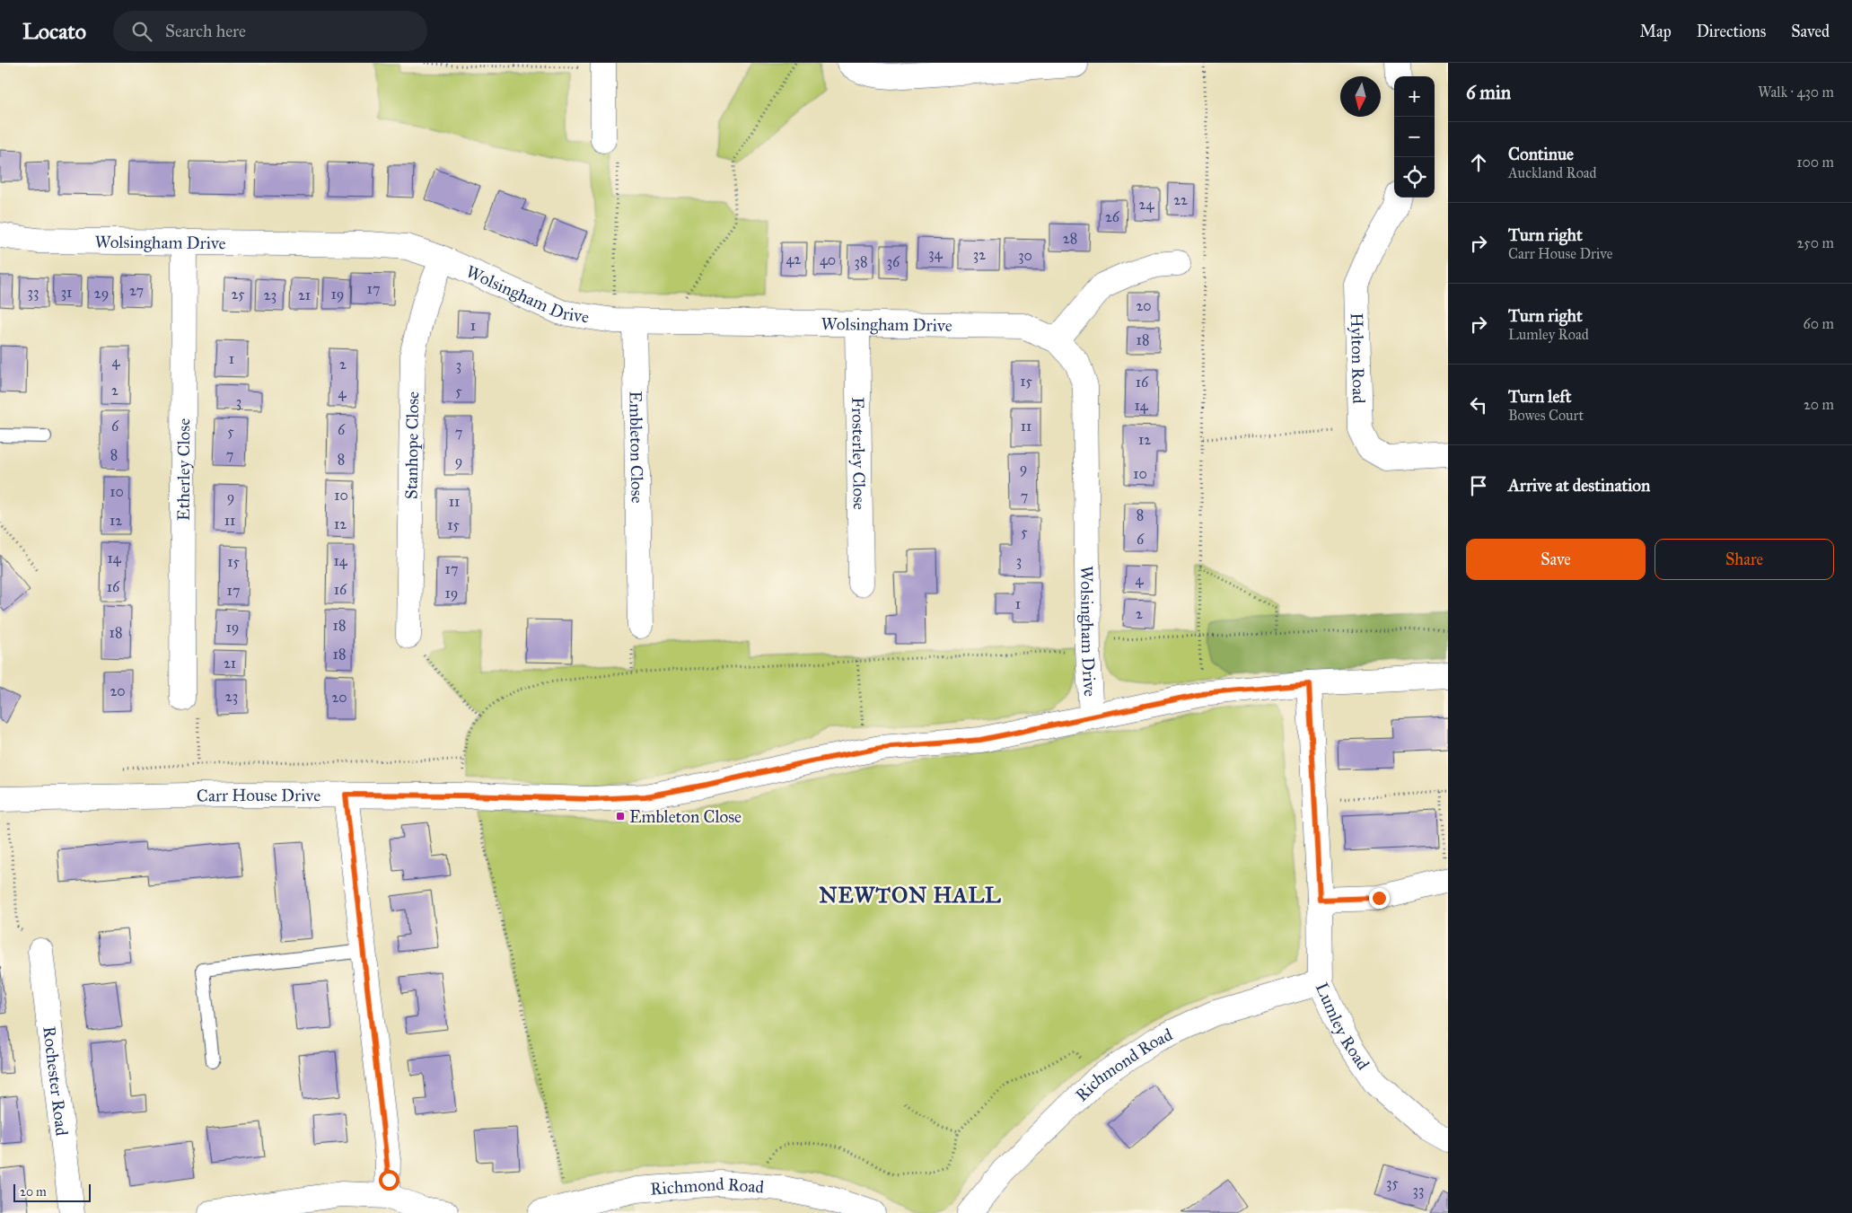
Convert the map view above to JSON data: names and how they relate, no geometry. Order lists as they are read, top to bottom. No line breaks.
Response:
{"streets":{"street":["Wolsingham Drive","Hylton Road","Stanhope Close","Embleton Close","Frosterley Close","Etherley Close","Carr House Drive","Lumley Road","Richmond Road","Rochester Road"]},"crossings":[["Wolsingham Drive","Stanhope Close"],["Wolsingham Drive","Embleton Close"],["Wolsingham Drive","Frosterley Close"],["Wolsingham Drive","Etherley Close"],["Wolsingham Drive","Carr House Drive"],["Carr House Drive","Lumley Road"],["Lumley Road","Richmond Road"]],"districts":["NEWTON HALL"],"places":{"transit":["Embleton Close"]},"house_numbers":["22","24","26","28","34","32","30","42","40","38","36","17","27","33","31","29","25","19","23","21","20","1","18","1","4","2","3","15","16","2","5","4","3","14","6","11","6","5","7","12","8","7","8","9","9","10","10","10","7","9","11","8","12","11","12","15","5","6","14","14","3","15","17","4","16","16","17","19","1","2","18","19","18","18","21","20","23","20","35","33"],"scale_bar":"20 m","north":"bottom","page":{"header":"Locato","search":"Search here","nav":["Map","Directions","Saved"],"heading":["6 min","Walk · 430 m"],"map_buttons":["+","−"],"list":[["Continue","Auckland Road","100 m"],["Turn right","Carr House Drive","250 m"],["Turn right","Lumley Road","60 m"],["Turn left","Bowes Court","20 m"],"Arrive at destination"],"buttons":["Save","Share"],"scale":"20 m"}}
